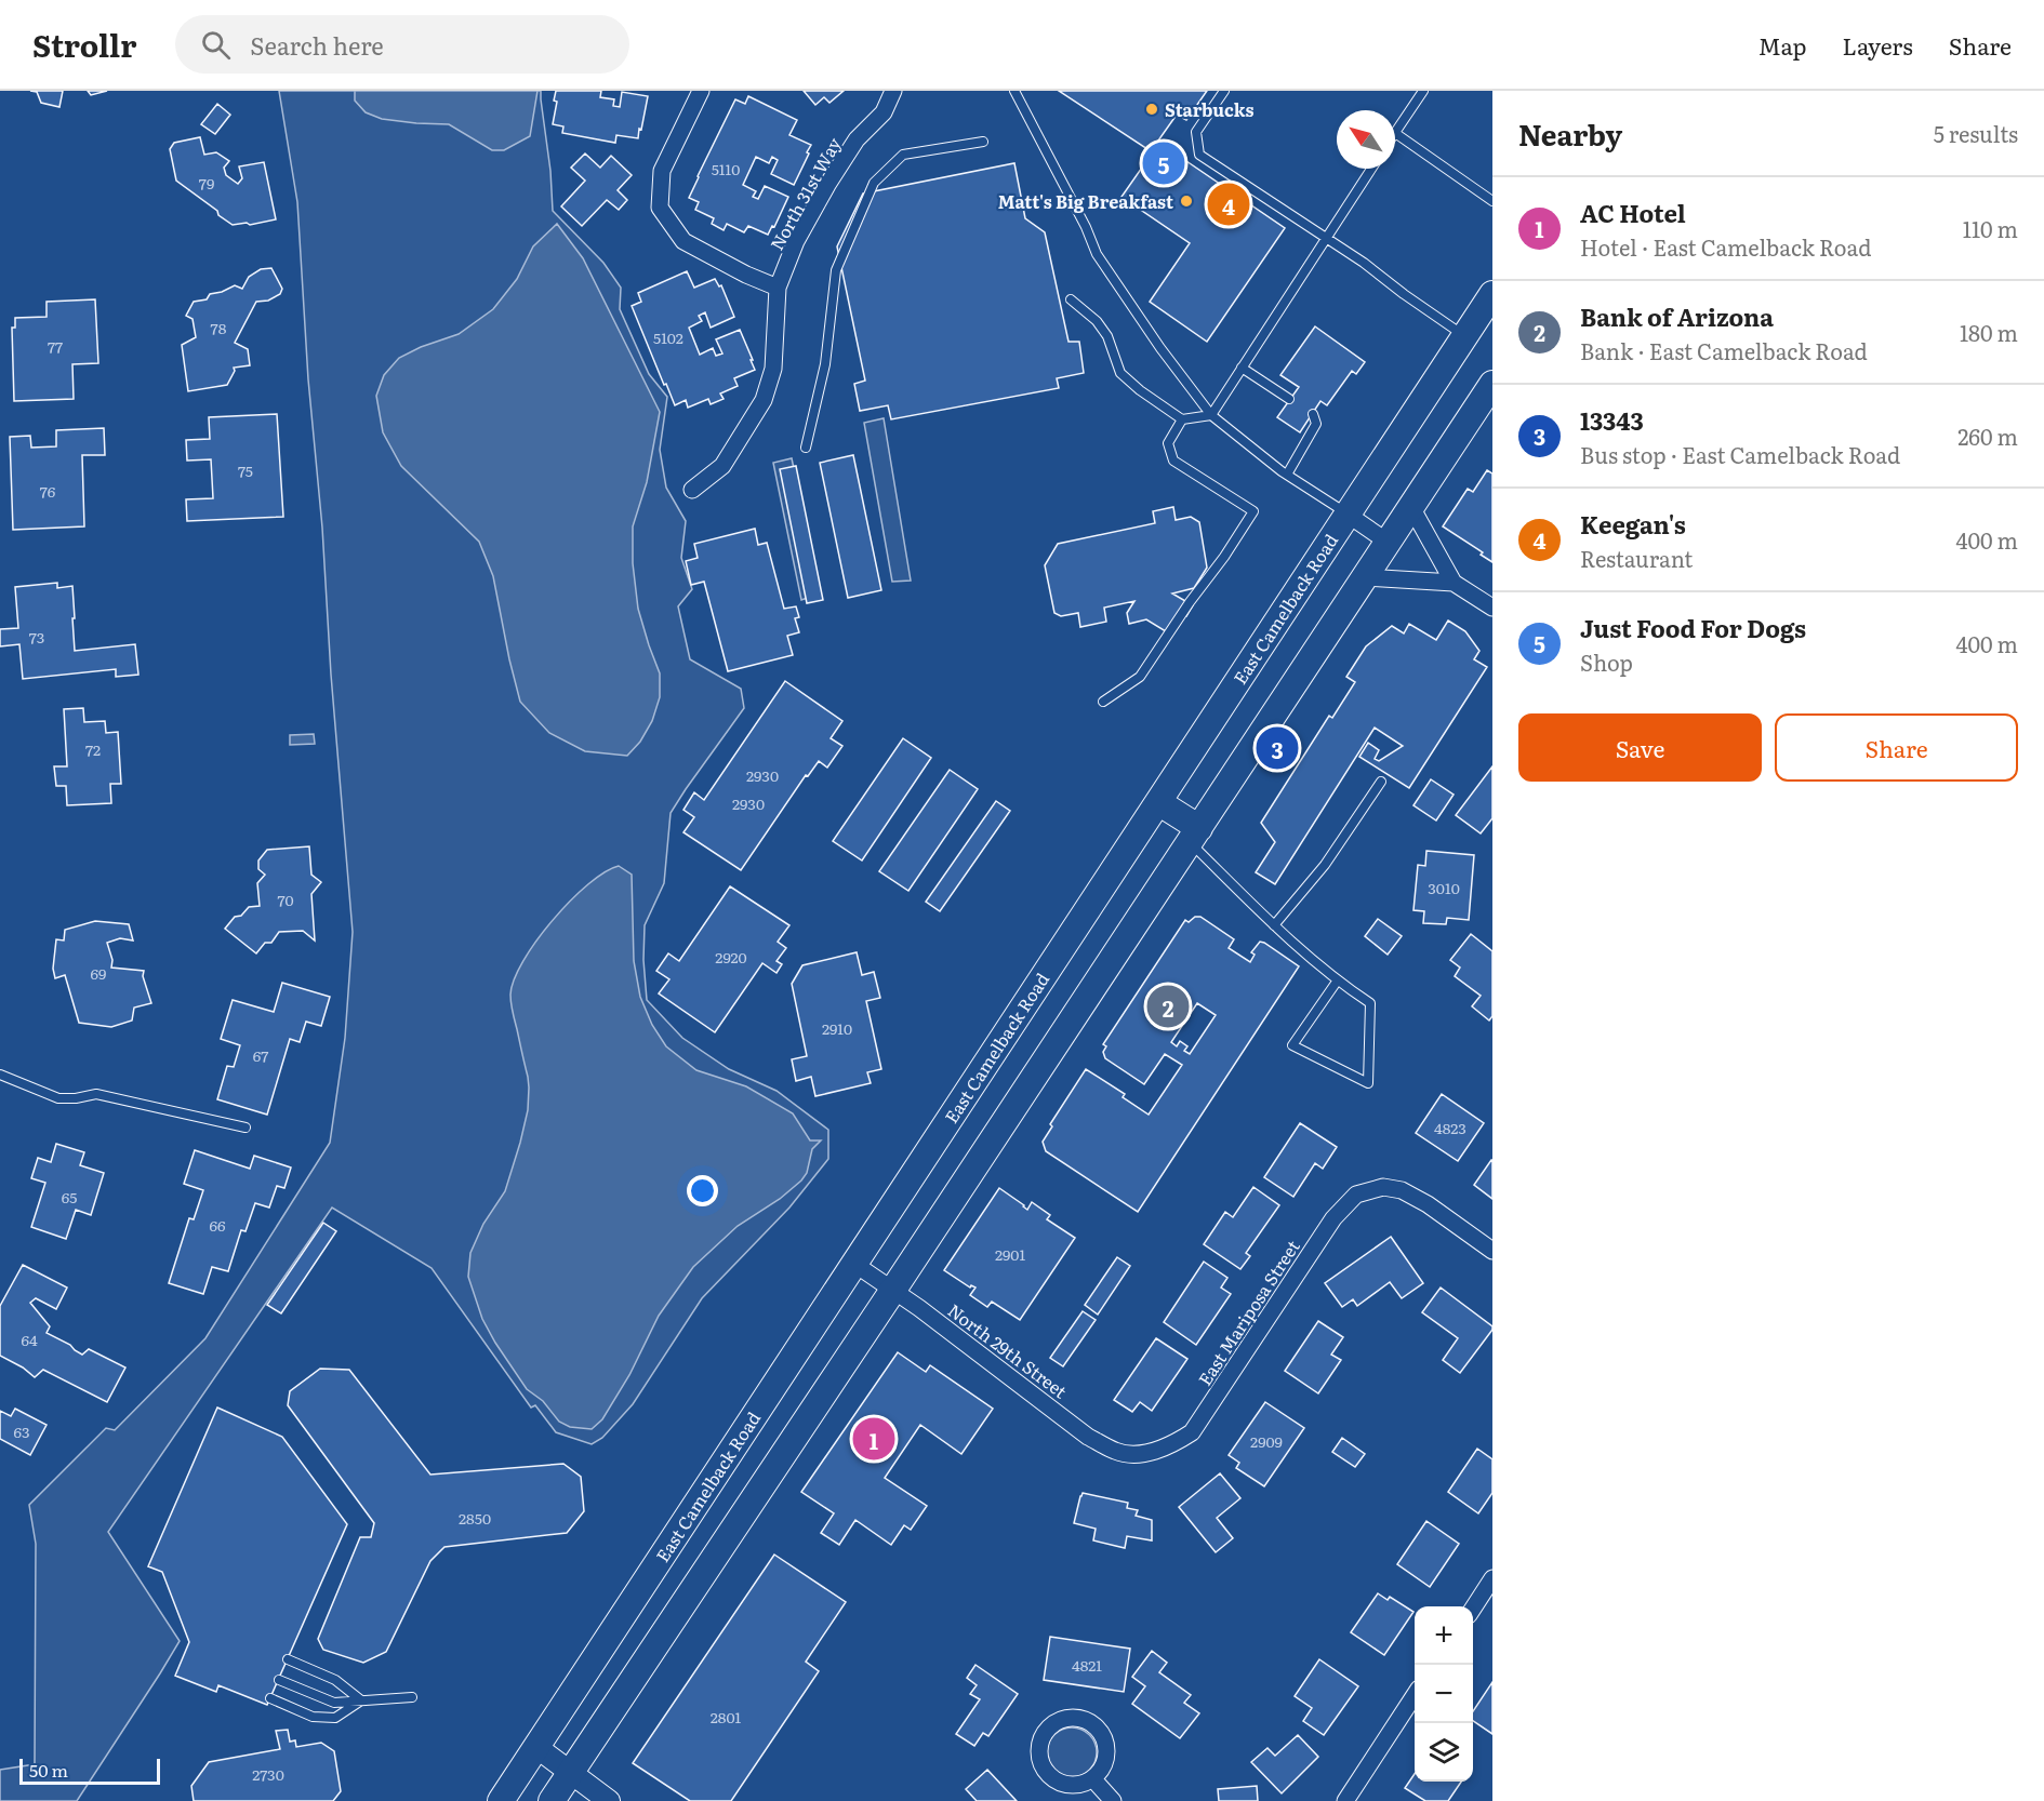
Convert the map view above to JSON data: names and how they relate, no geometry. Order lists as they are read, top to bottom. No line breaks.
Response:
{"streets":{"main road":["East Camelback Road"],"street":["North 31st Way","East Mariposa Street","North 29th Street"]},"crossings":[["East Camelback Road","North 29th Street"],["East Mariposa Street","North 29th Street"]],"places":["Starbucks","Matt's Big Breakfast"],"house_numbers":["5110","79","78","5102","77","75","76","73","72","2930","2930","3010","70","2920","69","2910","67","4823","65","66","2901","64","63","2909","2850","4821","2801","2730"],"scale_bar":"50 m","north":"top left","page":{"header":"Strollr","search":"Search here","nav":["Map","Layers","Share"],"heading":["Nearby","5 results"],"pins":["5","4","3","2","1"],"list":[{"mark":"1","name":"AC Hotel","note":"Hotel · East Camelback Road","value":"110 m"},{"mark":"2","name":"Bank of Arizona","note":"Bank · East Camelback Road","value":"180 m"},{"mark":"3","name":"13343","note":"Bus stop · East Camelback Road","value":"260 m"},{"mark":"4","name":"Keegan's","note":"Restaurant","value":"400 m"},{"mark":"5","name":"Just Food For Dogs","note":"Shop","value":"400 m"}],"buttons":["Save","Share"],"map_buttons":["+","−"],"scale":"50 m"}}
